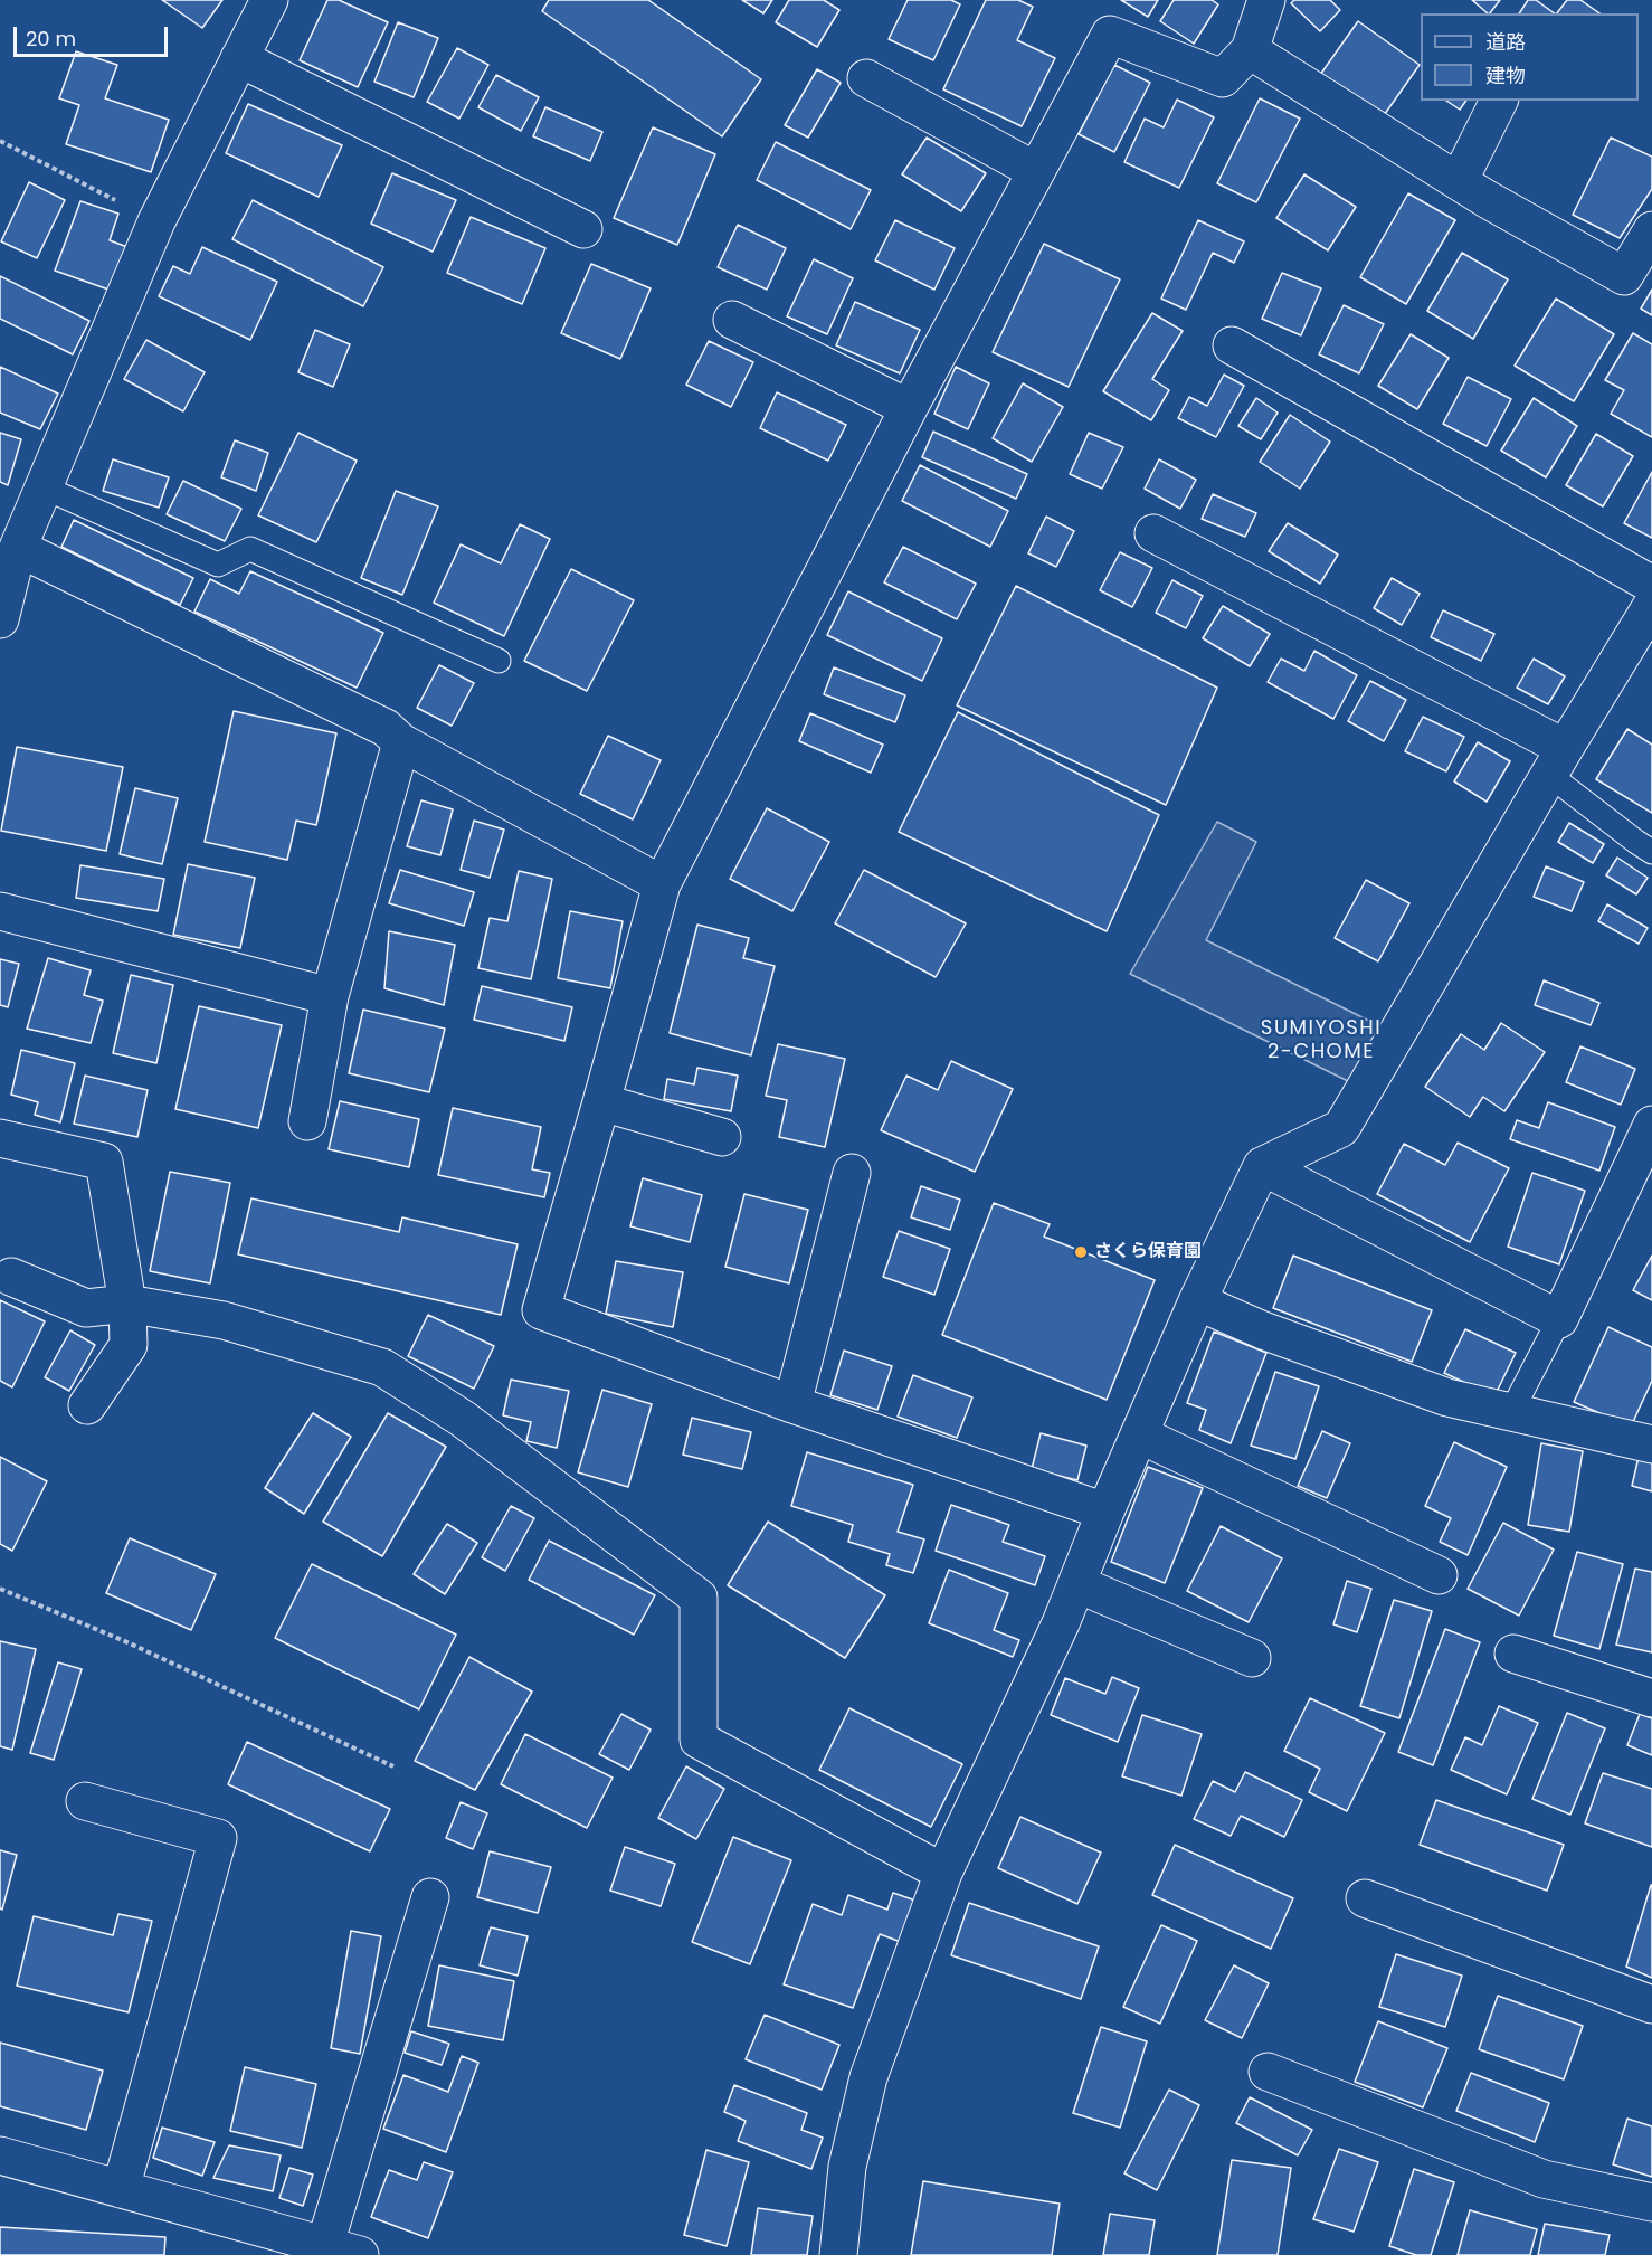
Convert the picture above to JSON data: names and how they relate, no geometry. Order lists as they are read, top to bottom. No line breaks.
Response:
{"districts":["SUMIYOSHI 2-CHOME"],"places":["さくら保育園"],"legend":["道路","建物"],"scale_bar":"20 m"}
